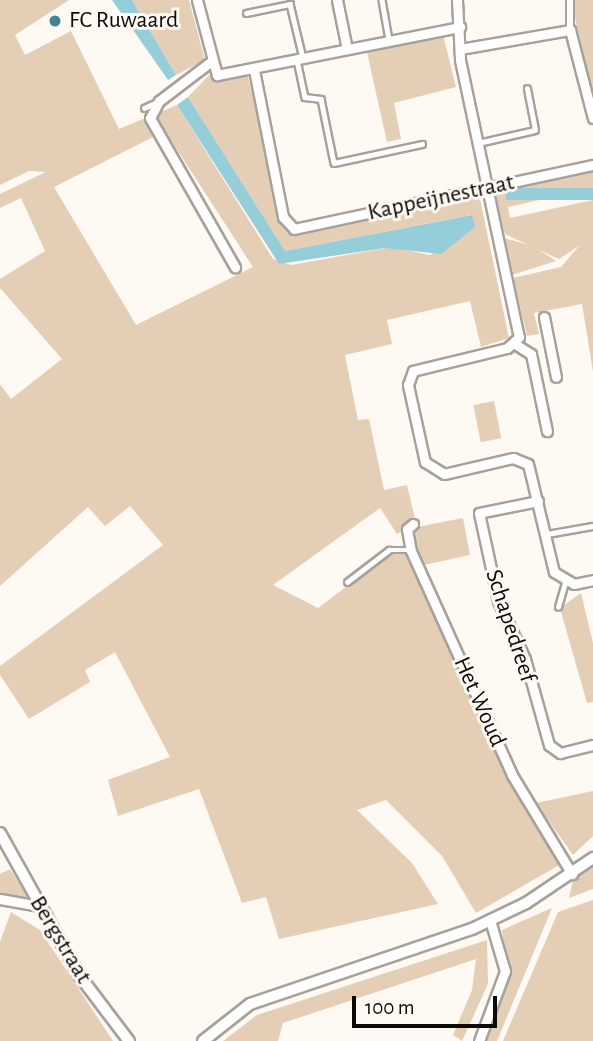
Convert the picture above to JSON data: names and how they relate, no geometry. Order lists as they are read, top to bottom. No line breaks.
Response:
{"streets":{"street":["Kappeijnestraat","Schapedreef","Het Woud","Bergstraat"]},"places":["FC Ruwaard"],"scale_bar":"100 m"}
